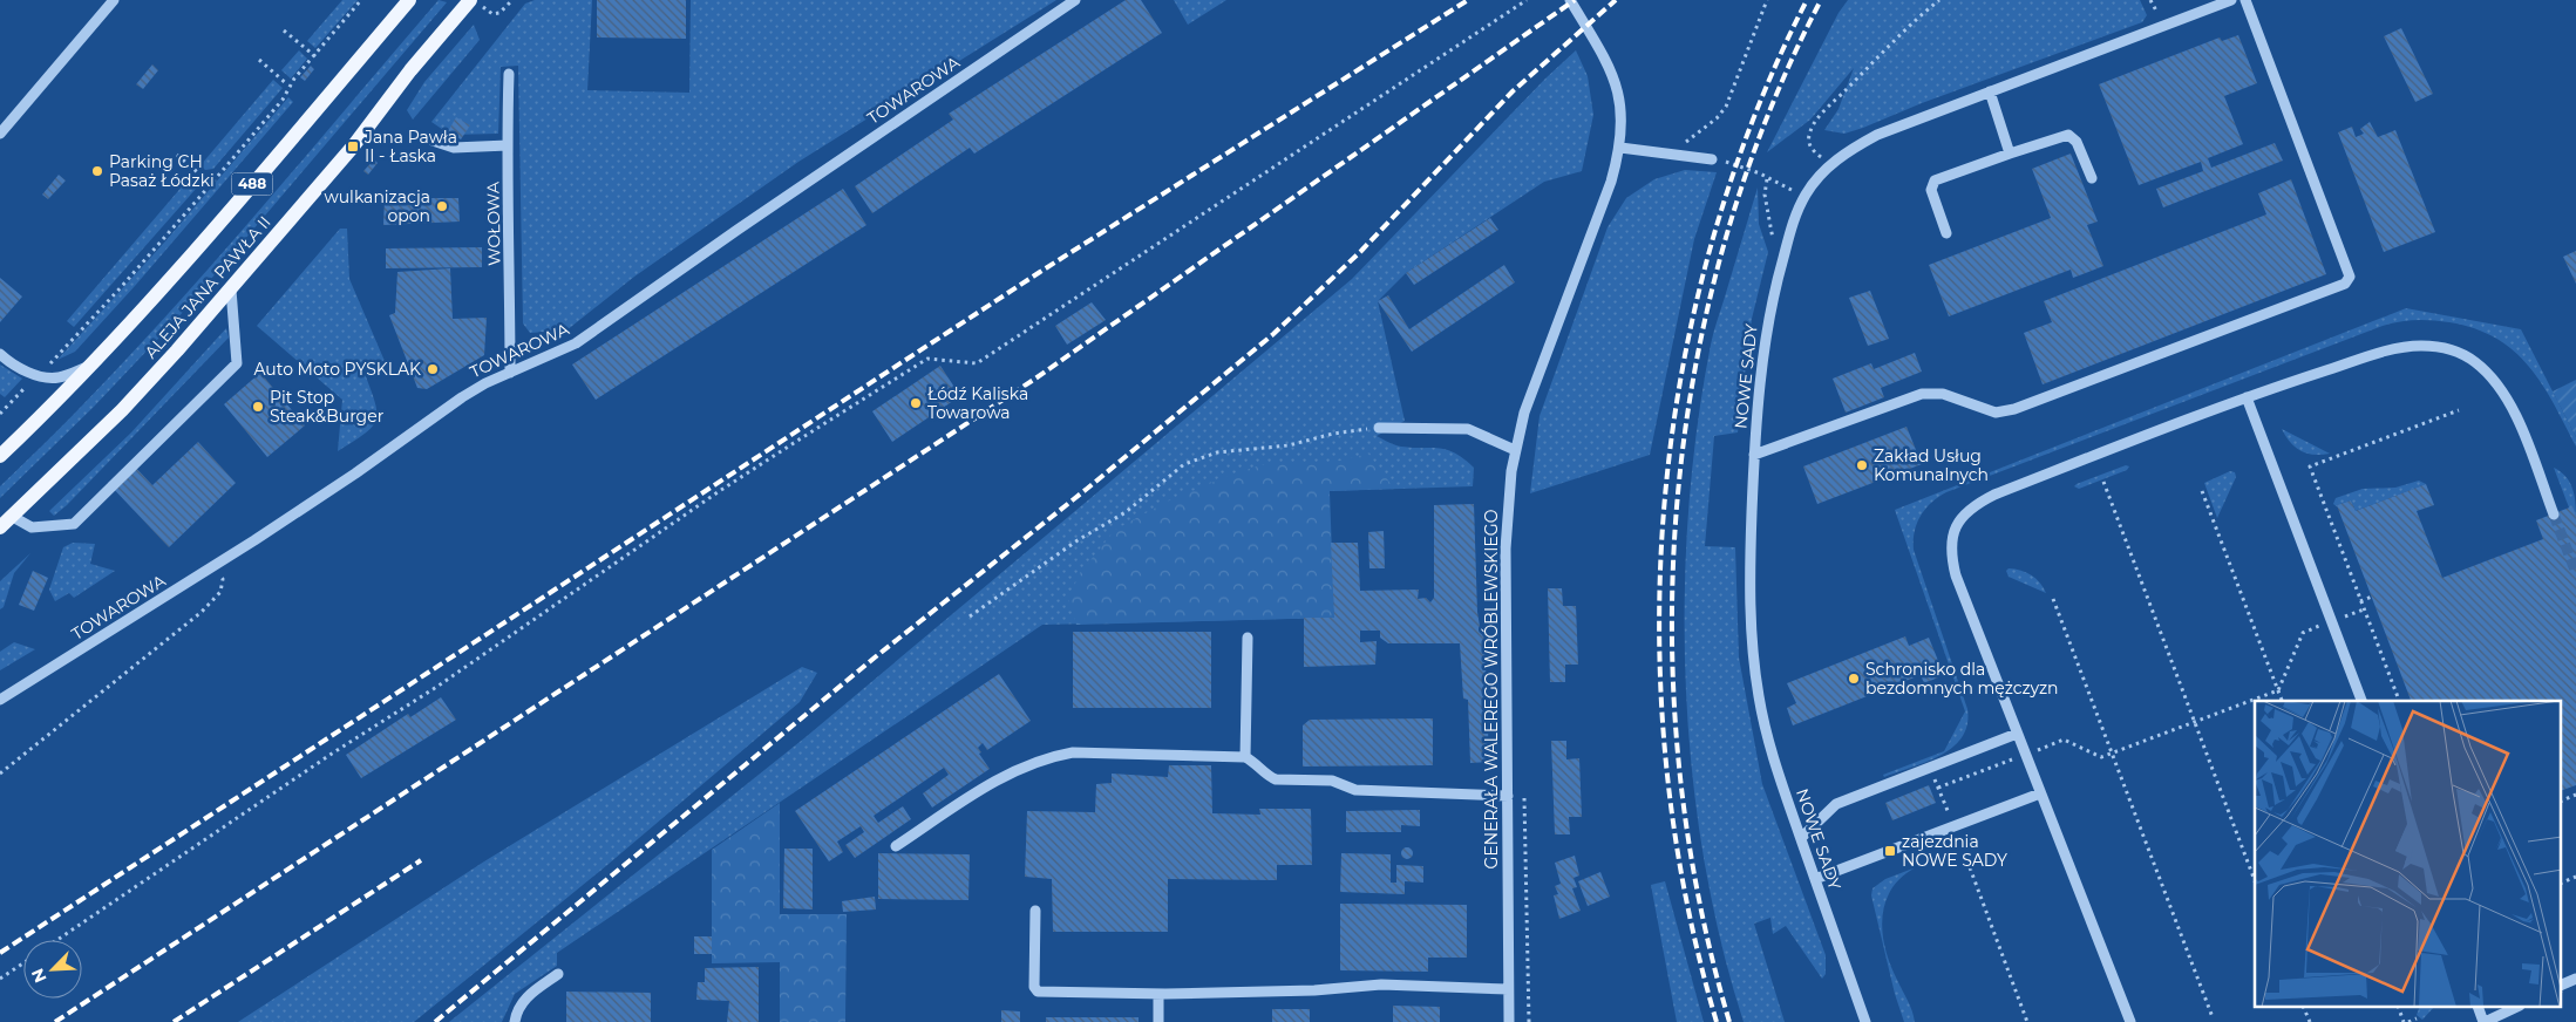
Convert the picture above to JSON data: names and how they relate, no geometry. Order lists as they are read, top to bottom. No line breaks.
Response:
{"streets":{"main road":["488","ALEJA JANA PAWŁA II"],"street":["TOWAROWA","WOŁOWA","NOWE SADY","GENERAŁA WALEREGO WRÓBLEWSKIEGO"]},"crossings":[["TOWAROWA","WOŁOWA"]],"places":{"transit":["Jana Pawła II - Łaska","zajezdnia NOWE SADY"],"other":["Parking CH Pasaż Łódzki","wulkanizacja opon","Auto Moto PYSKLAK","Łódź Kaliska Towarowa","Pit Stop Steak&Burger","Zakład Usług Komunalnych","Schronisko dla bezdomnych mężczyzn"]},"north":"bottom left"}
